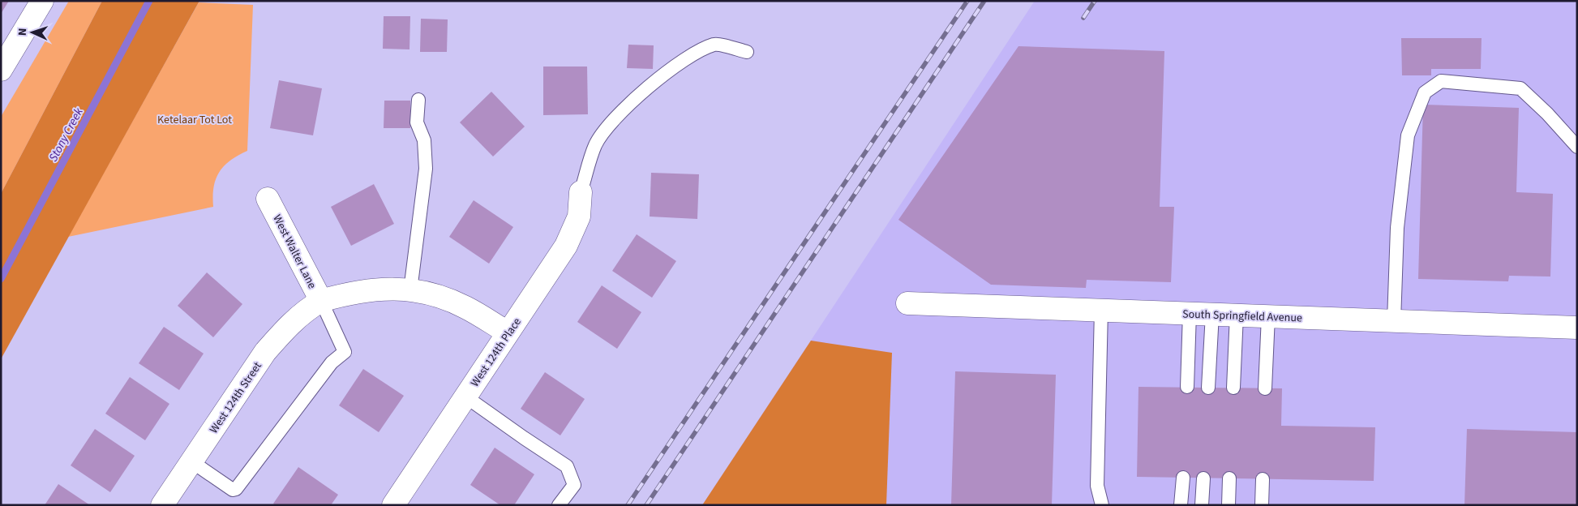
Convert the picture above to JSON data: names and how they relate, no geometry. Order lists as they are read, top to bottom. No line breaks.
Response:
{"streets":{"street":["West Walter Lane","South Springfield Avenue","West 124th Place","West 124th Street"]},"crossings":[["West Walter Lane","West 124th Place"],["West Walter Lane","West 124th Street"]],"water":["Stony Creek"],"parks":["Ketelaar Tot Lot"],"north":"left"}
